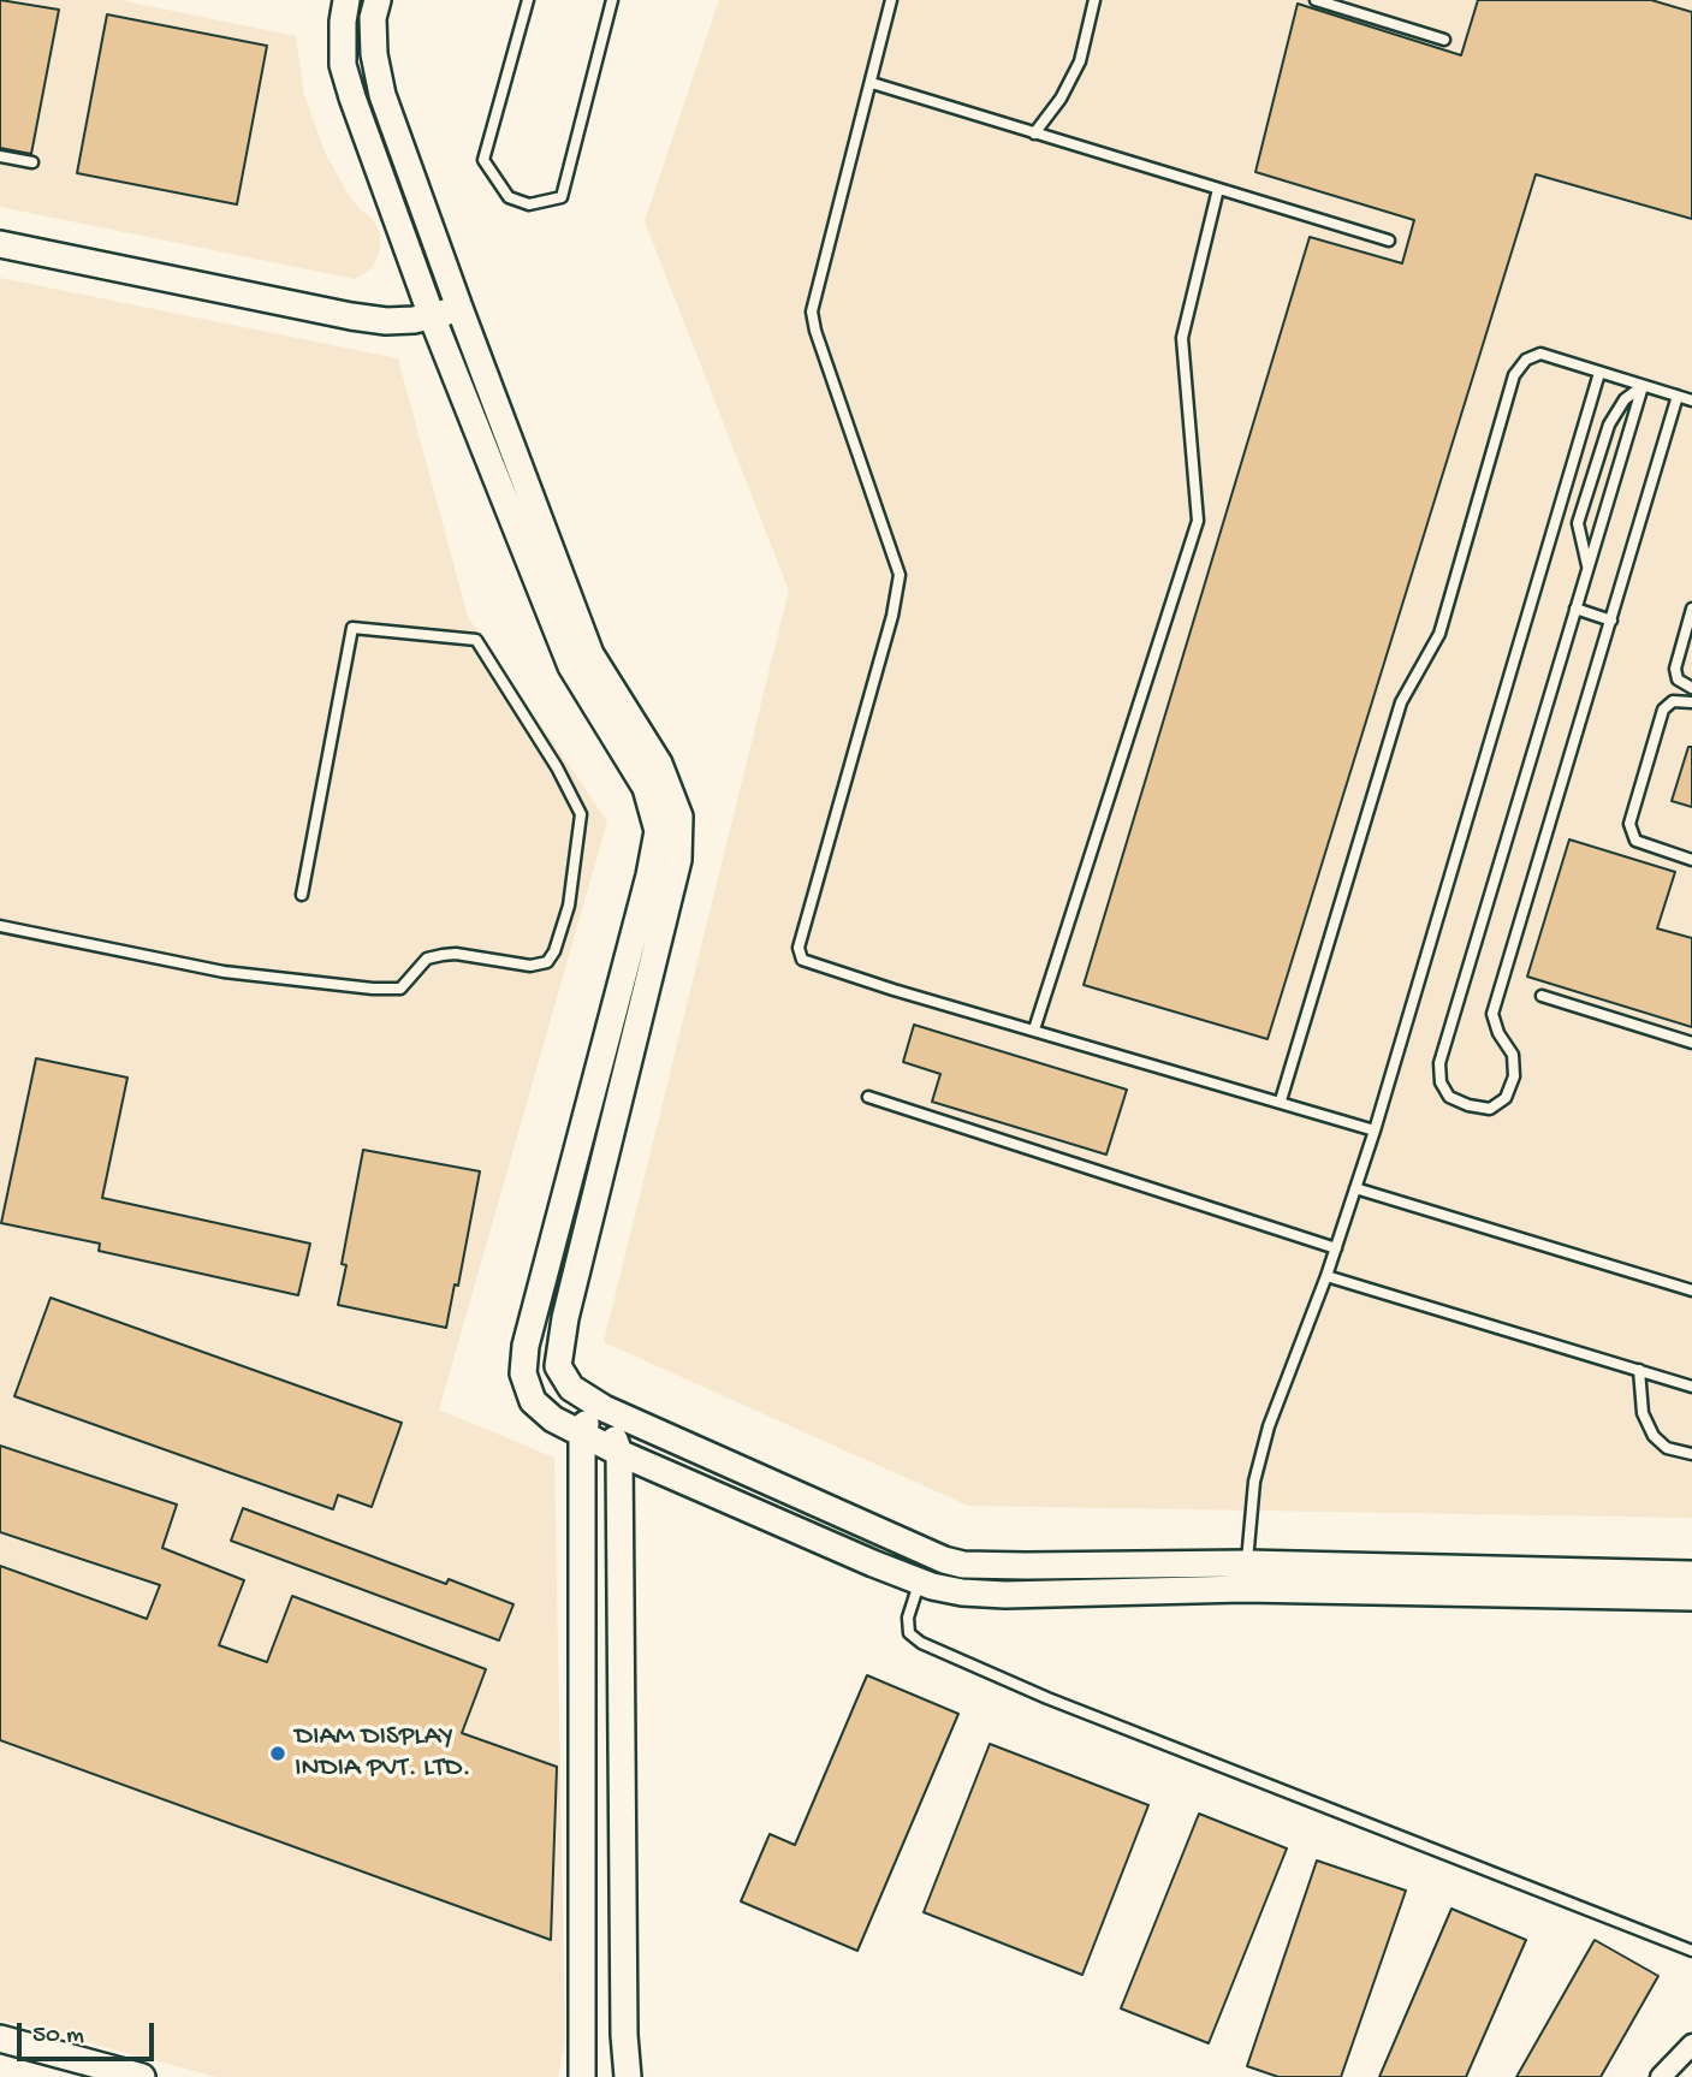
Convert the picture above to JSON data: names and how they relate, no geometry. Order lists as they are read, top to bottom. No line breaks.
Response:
{"places":["DIAM DISPLAY INDIA PVT. LTD."],"scale_bar":"50 m"}
